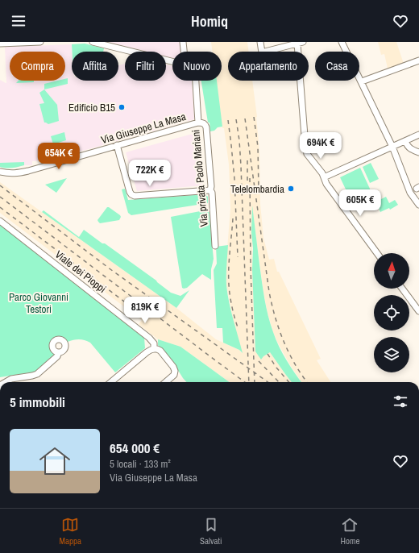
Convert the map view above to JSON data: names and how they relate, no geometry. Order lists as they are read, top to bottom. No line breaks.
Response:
{"streets":{"street":["Via Giuseppe La Masa","Via privata Paolo Mariani","Viale dei Pioppi"]},"crossings":[["Via Giuseppe La Masa","Via privata Paolo Mariani"]],"parks":["Parco Giovanni Testori"],"places":["Edificio B15","Telelombardia"],"north":"top","page":{"header":"Homiq","chip":["Compra","Affitta","Filtri","Nuovo","Appartamento","Casa"],"price":["694K €","654K €","722K €","605K €","819K €"],"heading":"5 immobili","list":[{"name":"654 000 €","note":"5 locali · 133 m² · Via Giuseppe La Masa"}],"tabs":["Mappa","Salvati","Home"]}}
